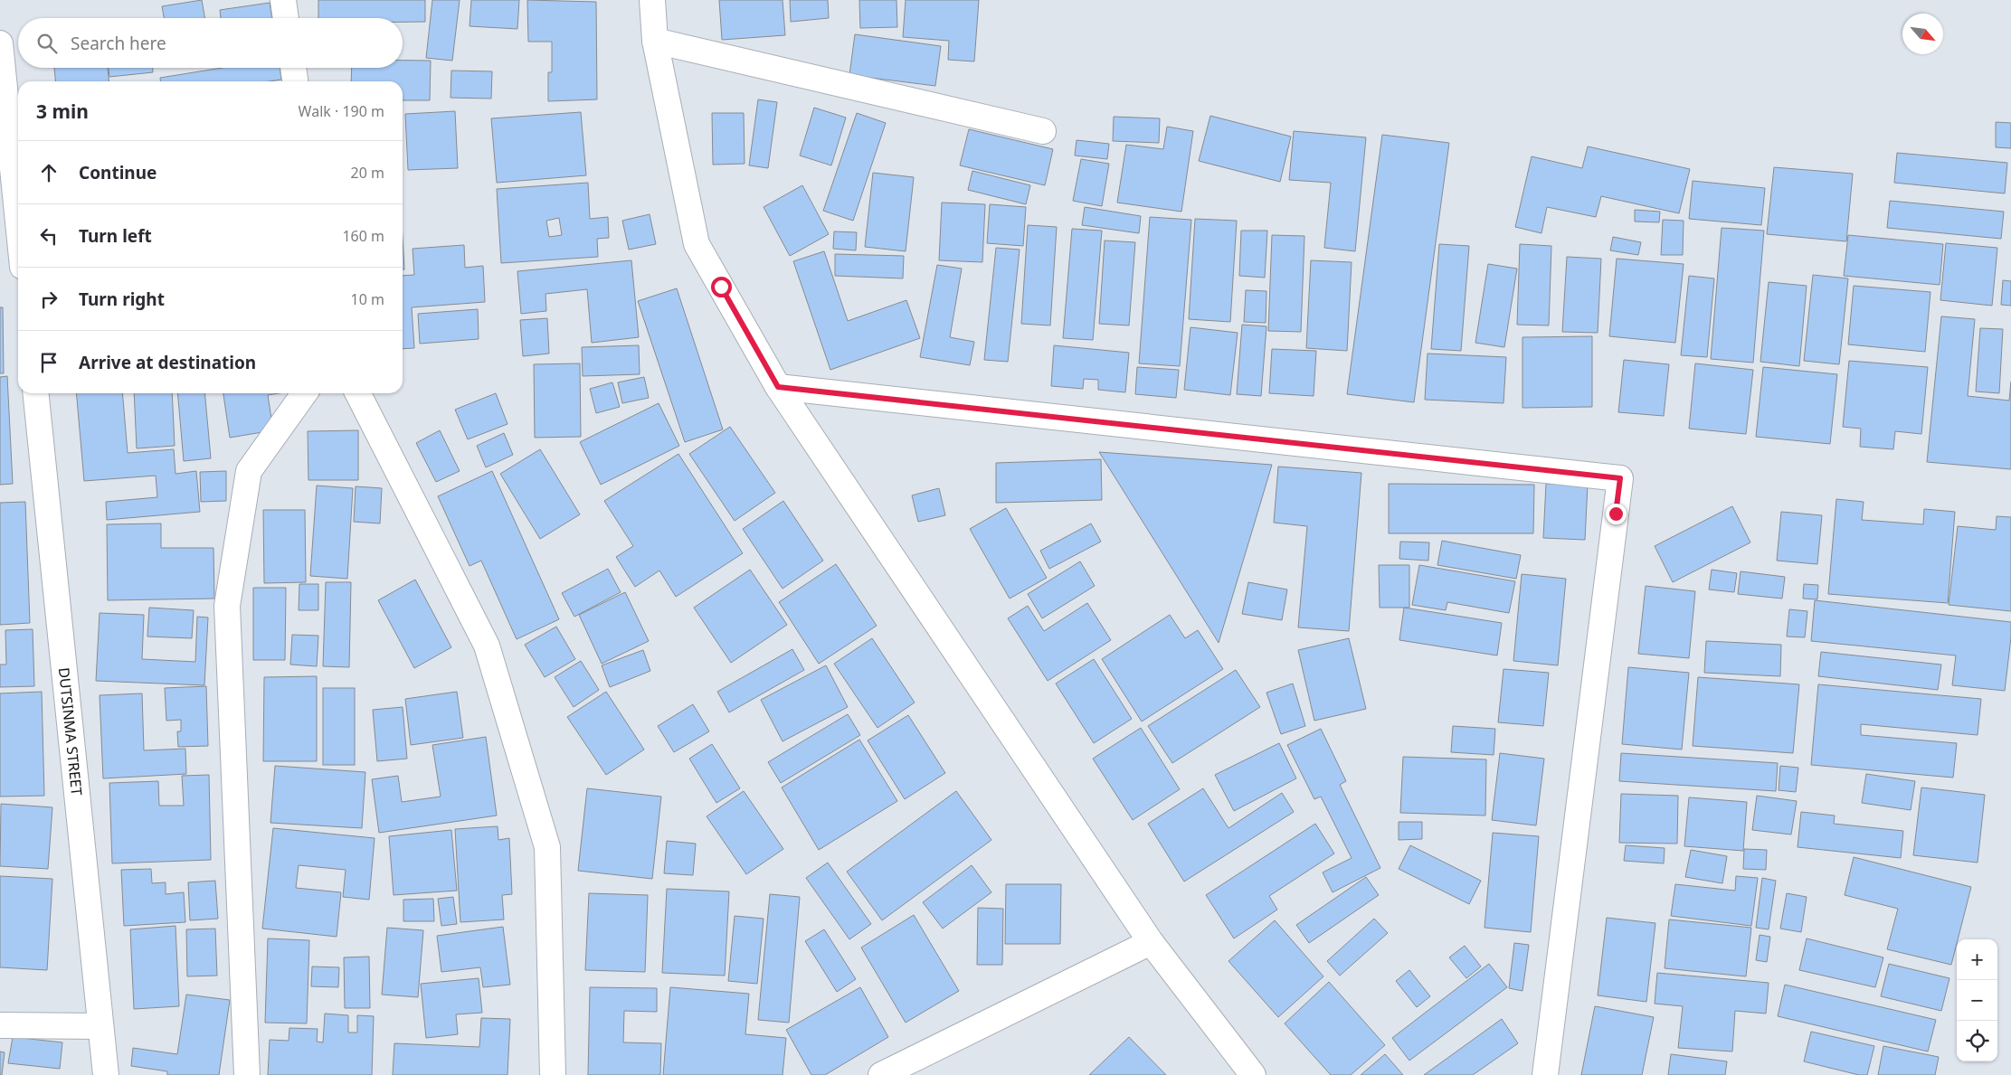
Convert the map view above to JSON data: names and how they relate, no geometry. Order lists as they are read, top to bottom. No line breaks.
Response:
{"streets":{"street":["DUTSINMA STREET"]},"north":"bottom right","page":{"search":"Search here","heading":["3 min","Walk · 190 m"],"list":[["Continue","20 m"],["Turn left","160 m"],["Turn right","10 m"],"Arrive at destination"],"map_buttons":["+","−"]}}
